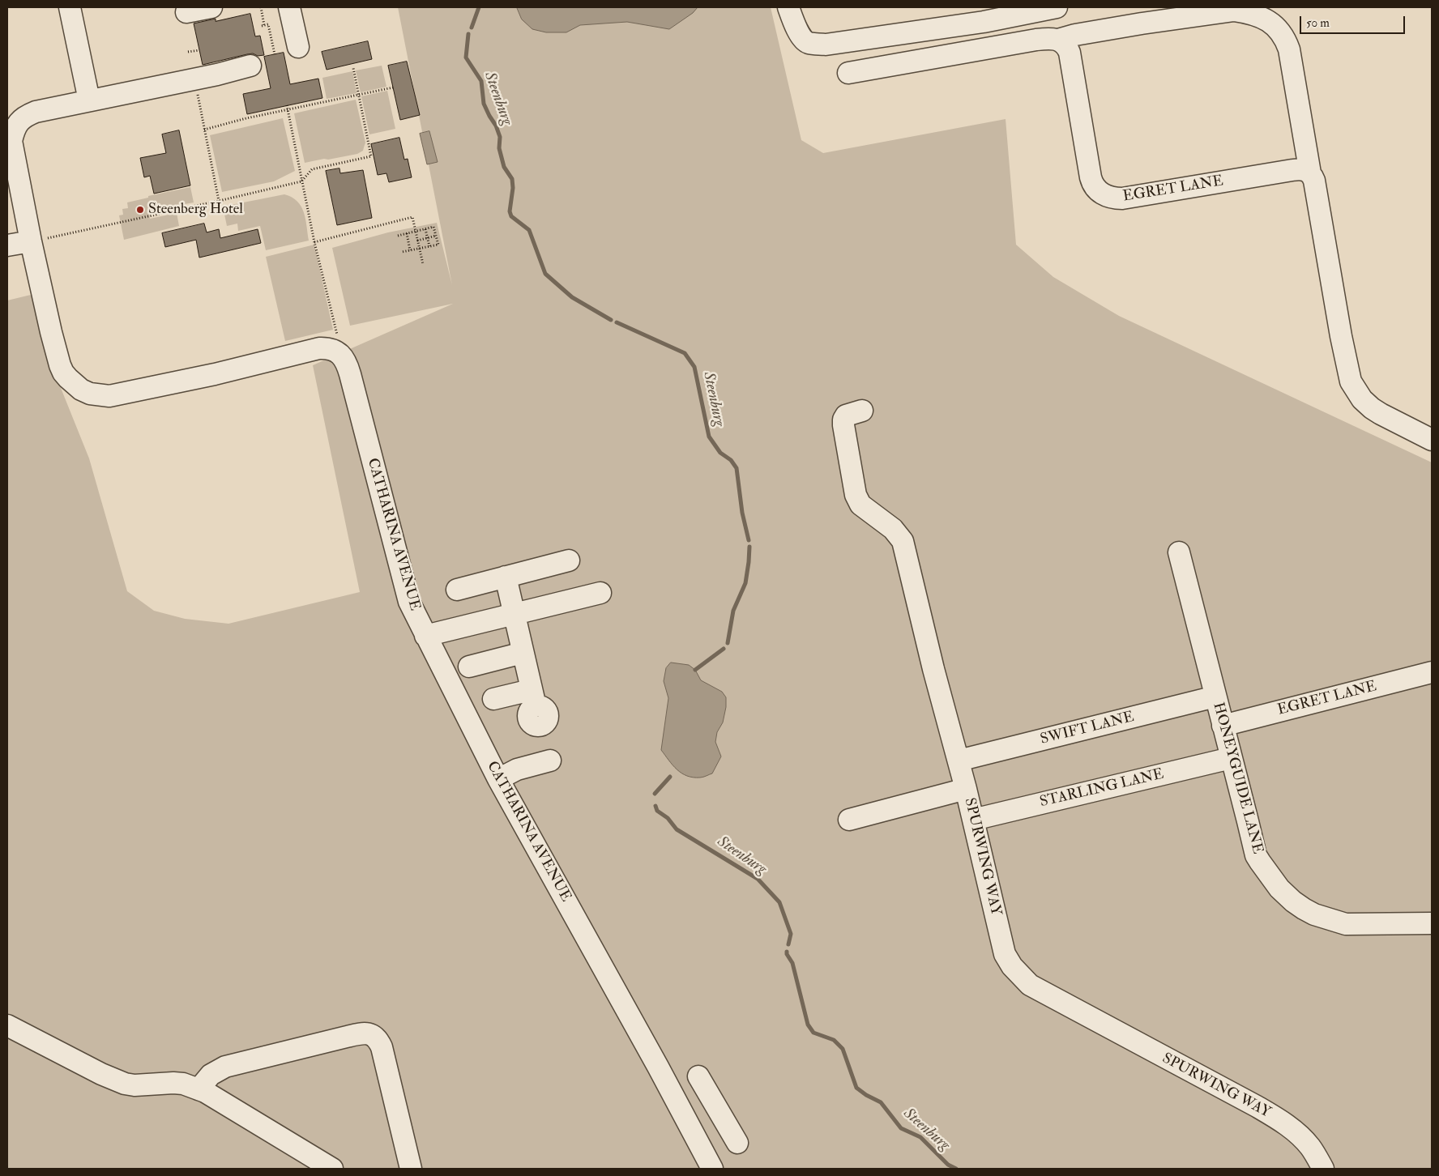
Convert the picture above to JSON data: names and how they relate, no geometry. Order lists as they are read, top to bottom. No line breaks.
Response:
{"streets":{"street":["EGRET LANE","CATHARINA AVENUE","SWIFT LANE","HONEYGUIDE LANE","STARLING LANE","SPURWING WAY"]},"crossings":[["EGRET LANE","HONEYGUIDE LANE"],["SWIFT LANE","HONEYGUIDE LANE"],["SWIFT LANE","SPURWING WAY"],["HONEYGUIDE LANE","STARLING LANE"],["STARLING LANE","SPURWING WAY"]],"water":["Steenburg"],"places":["Steenberg Hotel"],"scale_bar":"50 m"}
